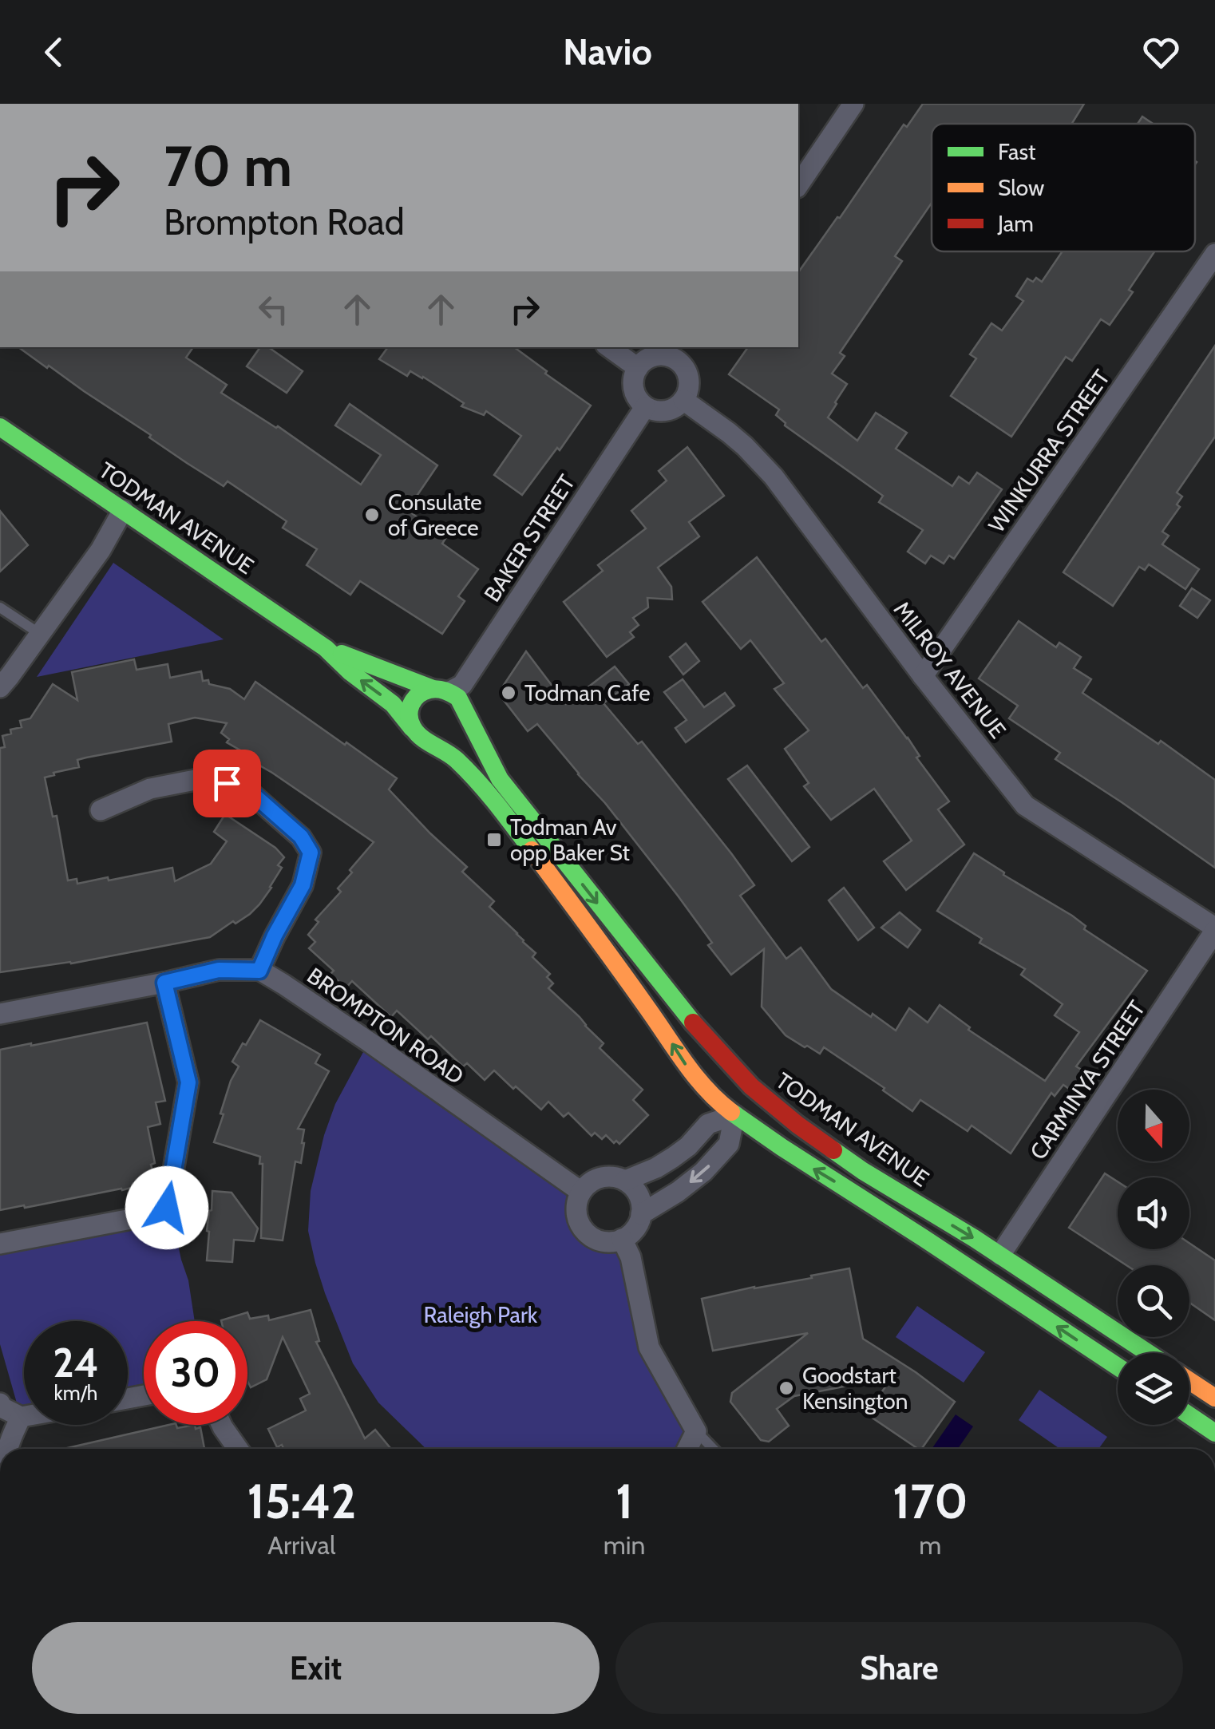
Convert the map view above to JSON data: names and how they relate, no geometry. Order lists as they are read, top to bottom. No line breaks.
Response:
{"streets":{"main road":["TODMAN AVENUE"],"street":["WINKURRA STREET","BAKER STREET","MILROY AVENUE","BROMPTON ROAD","CARMINYA STREET"]},"crossings":[["WINKURRA STREET","MILROY AVENUE"],["TODMAN AVENUE","BAKER STREET"],["TODMAN AVENUE","CARMINYA STREET"],["BAKER STREET","MILROY AVENUE"],["MILROY AVENUE","CARMINYA STREET"]],"parks":["Raleigh Park"],"places":{"other":["Consulate of Greece","Todman Cafe","Goodstart Kensington"],"transit":["Todman Av opp Baker St"]},"legend":["Fast","Slow","Jam"],"north":"bottom","page":{"header":"Navio","turn":["70 m","Brompton Road"],"speed":"24 km/h","limit":"30","eta":["15:42","Arrival","1","min","170","m"],"buttons":["Exit","Share"]}}
